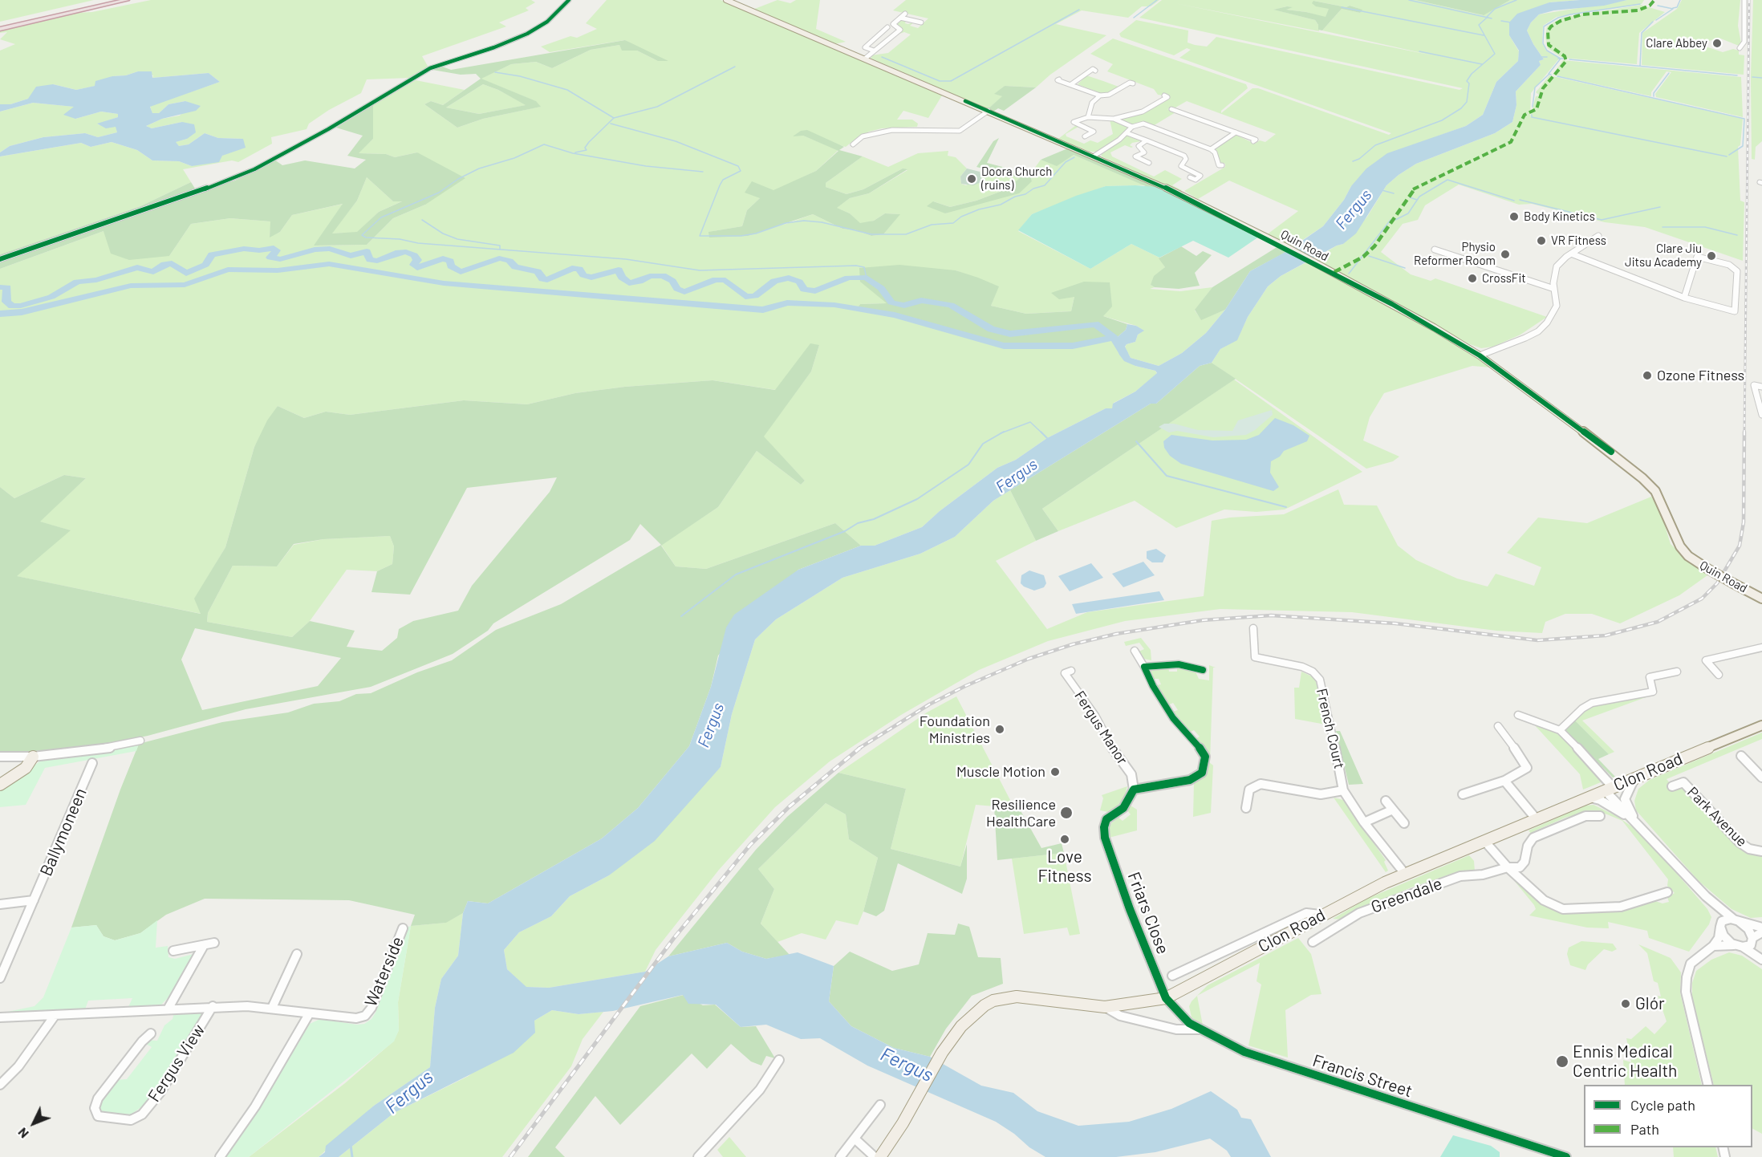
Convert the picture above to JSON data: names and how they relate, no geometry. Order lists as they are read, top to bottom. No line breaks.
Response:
{"streets":{"main road":["Quin Road","Clon Road"],"street":["Fergus Manor","French Court","Park Avenue","Ballymoneen","Greendale","Friars Close","Waterside","Fergus View","Francis Street"]},"crossings":[["Fergus Manor","Friars Close"],["French Court","Clon Road"],["Clon Road","Friars Close"],["Clon Road","Francis Street"],["Friars Close","Francis Street"]],"water":["Fergus"],"places":["Clare Abbey","Doora Church (ruins)","Body Kinetics","VR Fitness","Physio Reformer Room","Clare Jiu Jitsu Academy","CrossFit","Ozone Fitness","Foundation Ministries","Muscle Motion","Resilience HealthCare","Love Fitness","Glór","Ennis Medical Centric Health"],"legend":["Cycle path","Path"],"north":"bottom left"}
